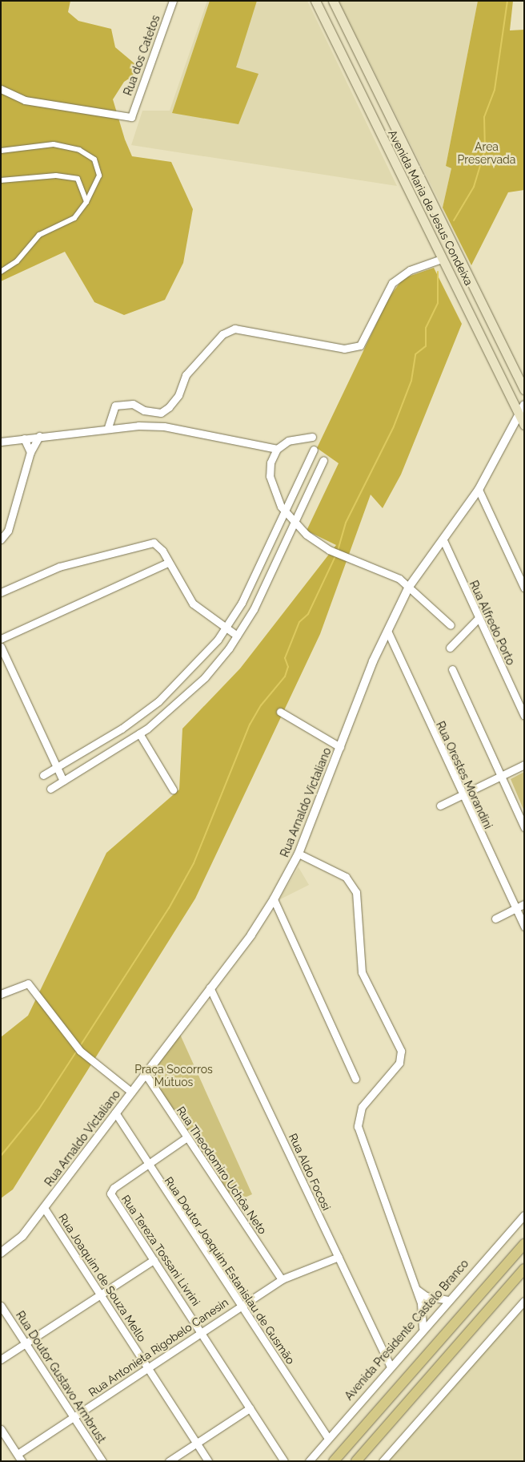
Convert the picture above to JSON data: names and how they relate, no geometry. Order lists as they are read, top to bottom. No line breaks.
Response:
{"streets":{"main road":["Avenida Maria de Jesus Condeixa"],"street":["Rua dos Catetos","Rua Alfredo Porto","Rua Orestes Morandini","Rua Arnaldo Victaliano","Rua Theodomiro Uchôa Neto","Rua Aldo Focosi","Rua Tereza Tossani Livrini","Rua Doutor Joaquim Estanislau de Gusmão","Rua Joaquim de Souza Mello","Avenida Presidente Castelo Branco","Rua Antonieta Rigobelo Canesin","Rua Doutor Gustavo Armbrust"]},"crossings":[["Avenida Maria de Jesus Condeixa","Rua Arnaldo Victaliano"],["Rua Alfredo Porto","Rua Arnaldo Victaliano"],["Rua Orestes Morandini","Rua Arnaldo Victaliano"],["Rua Arnaldo Victaliano","Rua Theodomiro Uchôa Neto"],["Rua Arnaldo Victaliano","Rua Aldo Focosi"],["Rua Arnaldo Victaliano","Rua Doutor Joaquim Estanislau de Gusmão"],["Rua Arnaldo Victaliano","Rua Joaquim de Souza Mello"],["Rua Theodomiro Uchôa Neto","Rua Antonieta Rigobelo Canesin"],["Rua Aldo Focosi","Avenida Presidente Castelo Branco"],["Rua Aldo Focosi","Rua Antonieta Rigobelo Canesin"],["Rua Tereza Tossani Livrini","Rua Doutor Joaquim Estanislau de Gusmão"],["Rua Tereza Tossani Livrini","Rua Antonieta Rigobelo Canesin"],["Rua Doutor Joaquim Estanislau de Gusmão","Avenida Presidente Castelo Branco"],["Rua Doutor Joaquim Estanislau de Gusmão","Rua Antonieta Rigobelo Canesin"],["Rua Joaquim de Souza Mello","Rua Antonieta Rigobelo Canesin"],["Rua Antonieta Rigobelo Canesin","Rua Doutor Gustavo Armbrust"]],"parks":["Area Preservada","Praça Socorros Mútuos"]}
